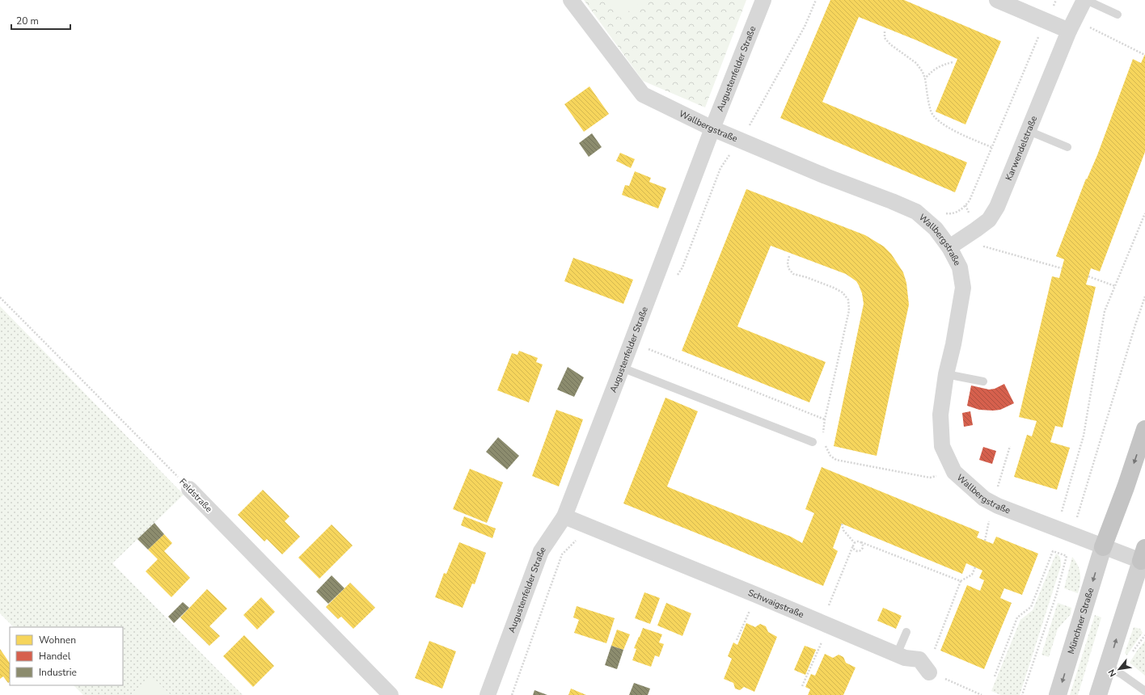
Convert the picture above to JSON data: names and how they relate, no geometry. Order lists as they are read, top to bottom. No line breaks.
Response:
{"streets":{"main road":["Münchner Straße"],"street":["Augustenfelder Straße","Wallbergstraße","Karwendelstraße","Feldstraße","Schwaigstraße"]},"crossings":[["Augustenfelder Straße","Wallbergstraße"],["Augustenfelder Straße","Schwaigstraße"],["Wallbergstraße","Karwendelstraße"],["Wallbergstraße","Münchner Straße"]],"legend":["Wohnen","Handel","Industrie"],"scale_bar":"20 m","north":"bottom left"}
